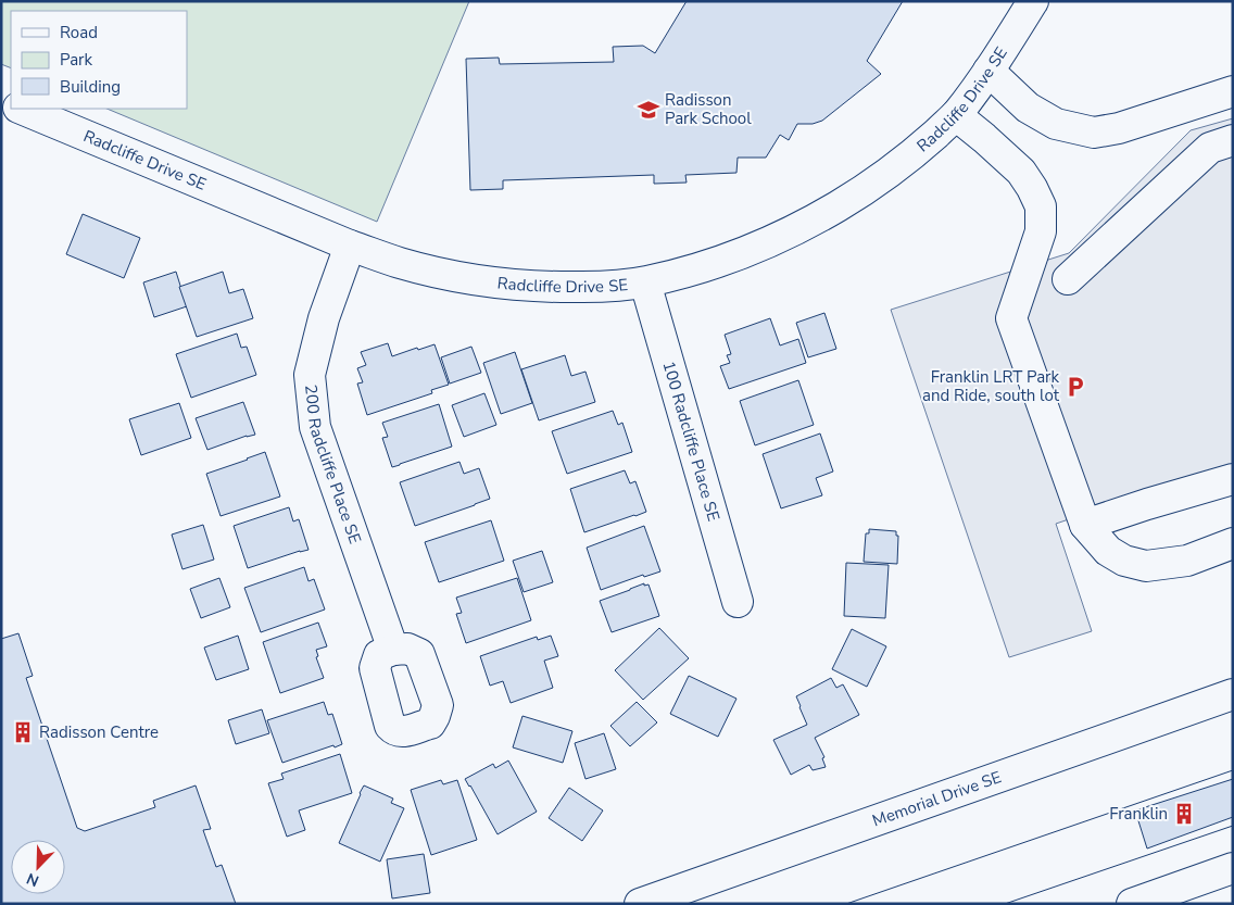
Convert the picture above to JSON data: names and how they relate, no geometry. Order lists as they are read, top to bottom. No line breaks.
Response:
{"streets":{"street":["Radcliffe Drive SE","100 Radcliffe Place SE","200 Radcliffe Place SE","Memorial Drive SE"]},"crossings":[["Radcliffe Drive SE","100 Radcliffe Place SE"],["Radcliffe Drive SE","200 Radcliffe Place SE"]],"places":{"school or university":["Radisson Park School"],"parking":["Franklin LRT Park and Ride, south lot"],"building":["Radisson Centre","Franklin"]},"legend":["Road","Park","Building"],"north":"bottom left"}
